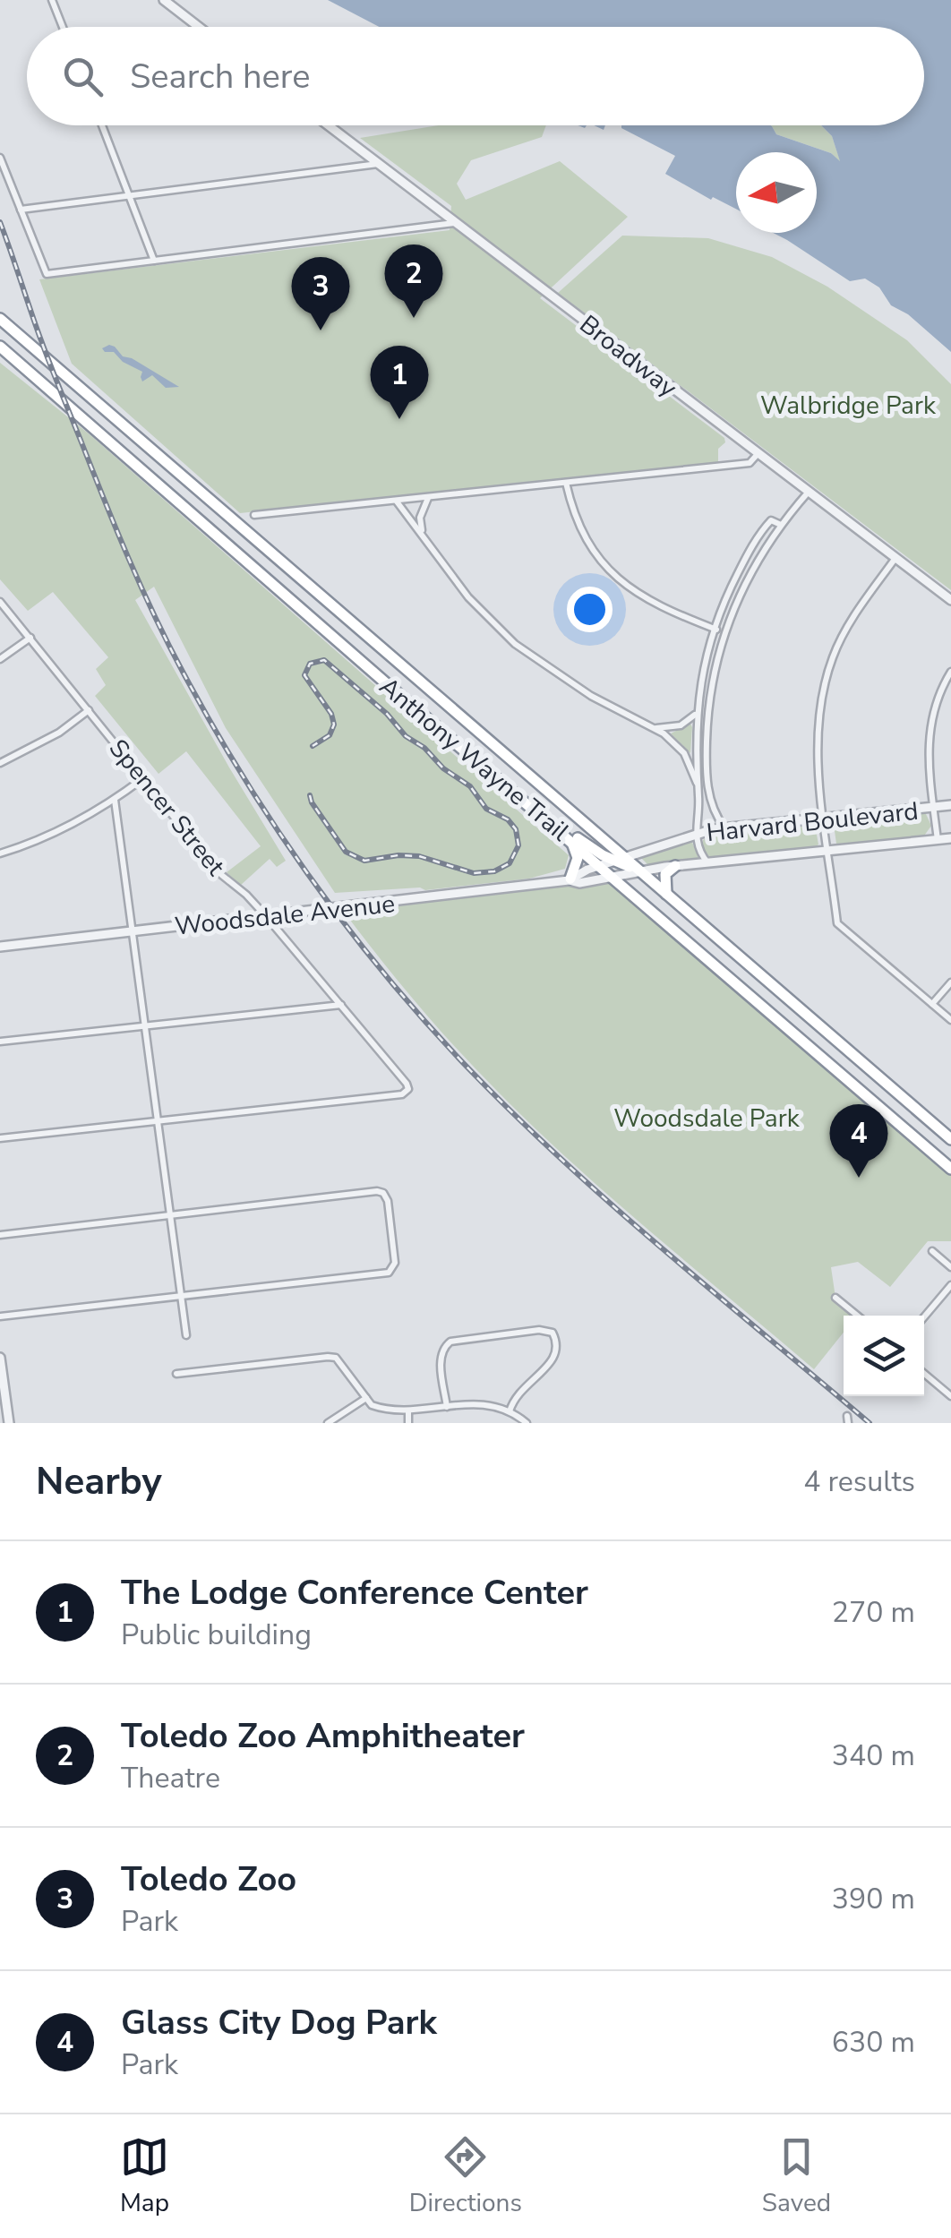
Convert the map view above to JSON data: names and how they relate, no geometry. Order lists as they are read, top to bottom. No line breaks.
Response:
{"streets":{"highway":["Anthony Wayne Trail"],"street":["Broadway","Spencer Street","Harvard Boulevard","Woodsdale Avenue"]},"crossings":[["Anthony Wayne Trail","Harvard Boulevard"],["Anthony Wayne Trail","Woodsdale Avenue"],["Spencer Street","Woodsdale Avenue"],["Harvard Boulevard","Woodsdale Avenue"]],"parks":["Walbridge Park","Woodsdale Park"],"north":"left","page":{"search":"Search here","pins":["2","3","1","4"],"heading":["Nearby","4 results"],"list":[{"mark":"1","name":"The Lodge Conference Center","note":"Public building","value":"270 m"},{"mark":"2","name":"Toledo Zoo Amphitheater","note":"Theatre","value":"340 m"},{"mark":"3","name":"Toledo Zoo","note":"Park","value":"390 m"},{"mark":"4","name":"Glass City Dog Park","note":"Park","value":"630 m"}],"nav":["Map","Directions","Saved"]}}
